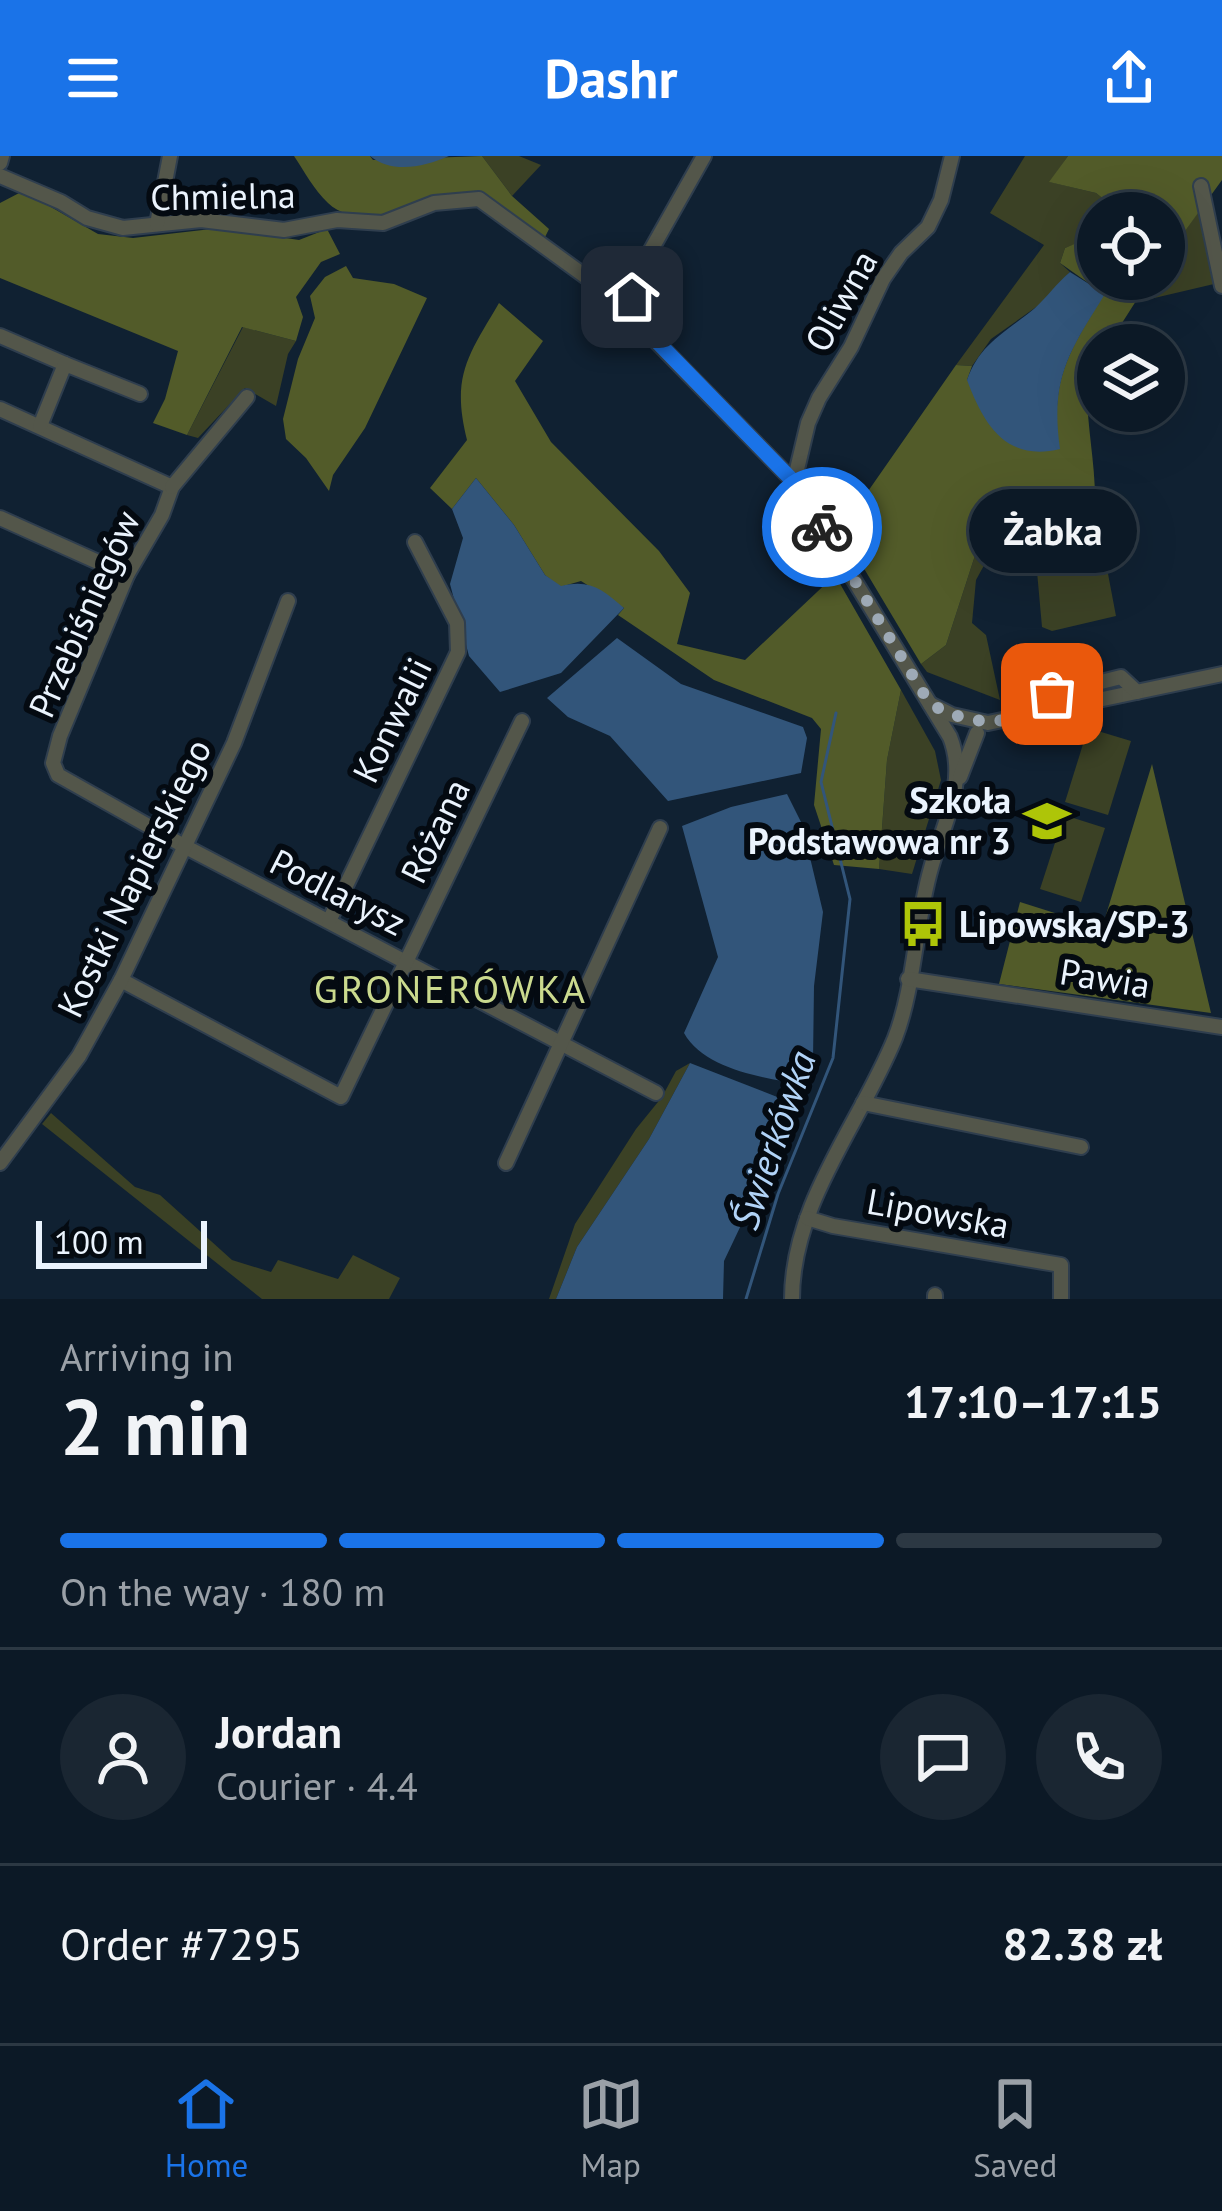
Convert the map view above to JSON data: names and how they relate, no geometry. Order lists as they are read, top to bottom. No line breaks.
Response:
{"streets":{"street":["Chmielna","Oliwna","Przebiśniegów","Konwalii","Różana","Kostki Napierskiego","Podlarysz","Pawia","Lipowska"]},"crossings":[["Chmielna","Lipowska"],["Oliwna","Lipowska"],["Przebiśniegów","Podlarysz"],["Konwalii","Podlarysz"],["Różana","Kostki Napierskiego"],["Różana","Podlarysz"],["Kostki Napierskiego","Podlarysz"],["Pawia","Lipowska"]],"districts":["GRONERÓWKA"],"water":["Świerkówka"],"places":{"other":["Żabka"],"school or university":["Szkoła Podstawowa nr 3"],"bus stop":["Lipowska/SP-3"]},"scale_bar":"100 m","page":{"header":"Dashr","bubble":"Żabka","scale":"100 m","heading":["2 min","Arriving in","17:10–17:15"],"panel":["Jordan","Courier · 4.4","Order #7295","82.38 zł"],"bar":"On the way · 180 m","tabs":["Home","Map","Saved"]}}
